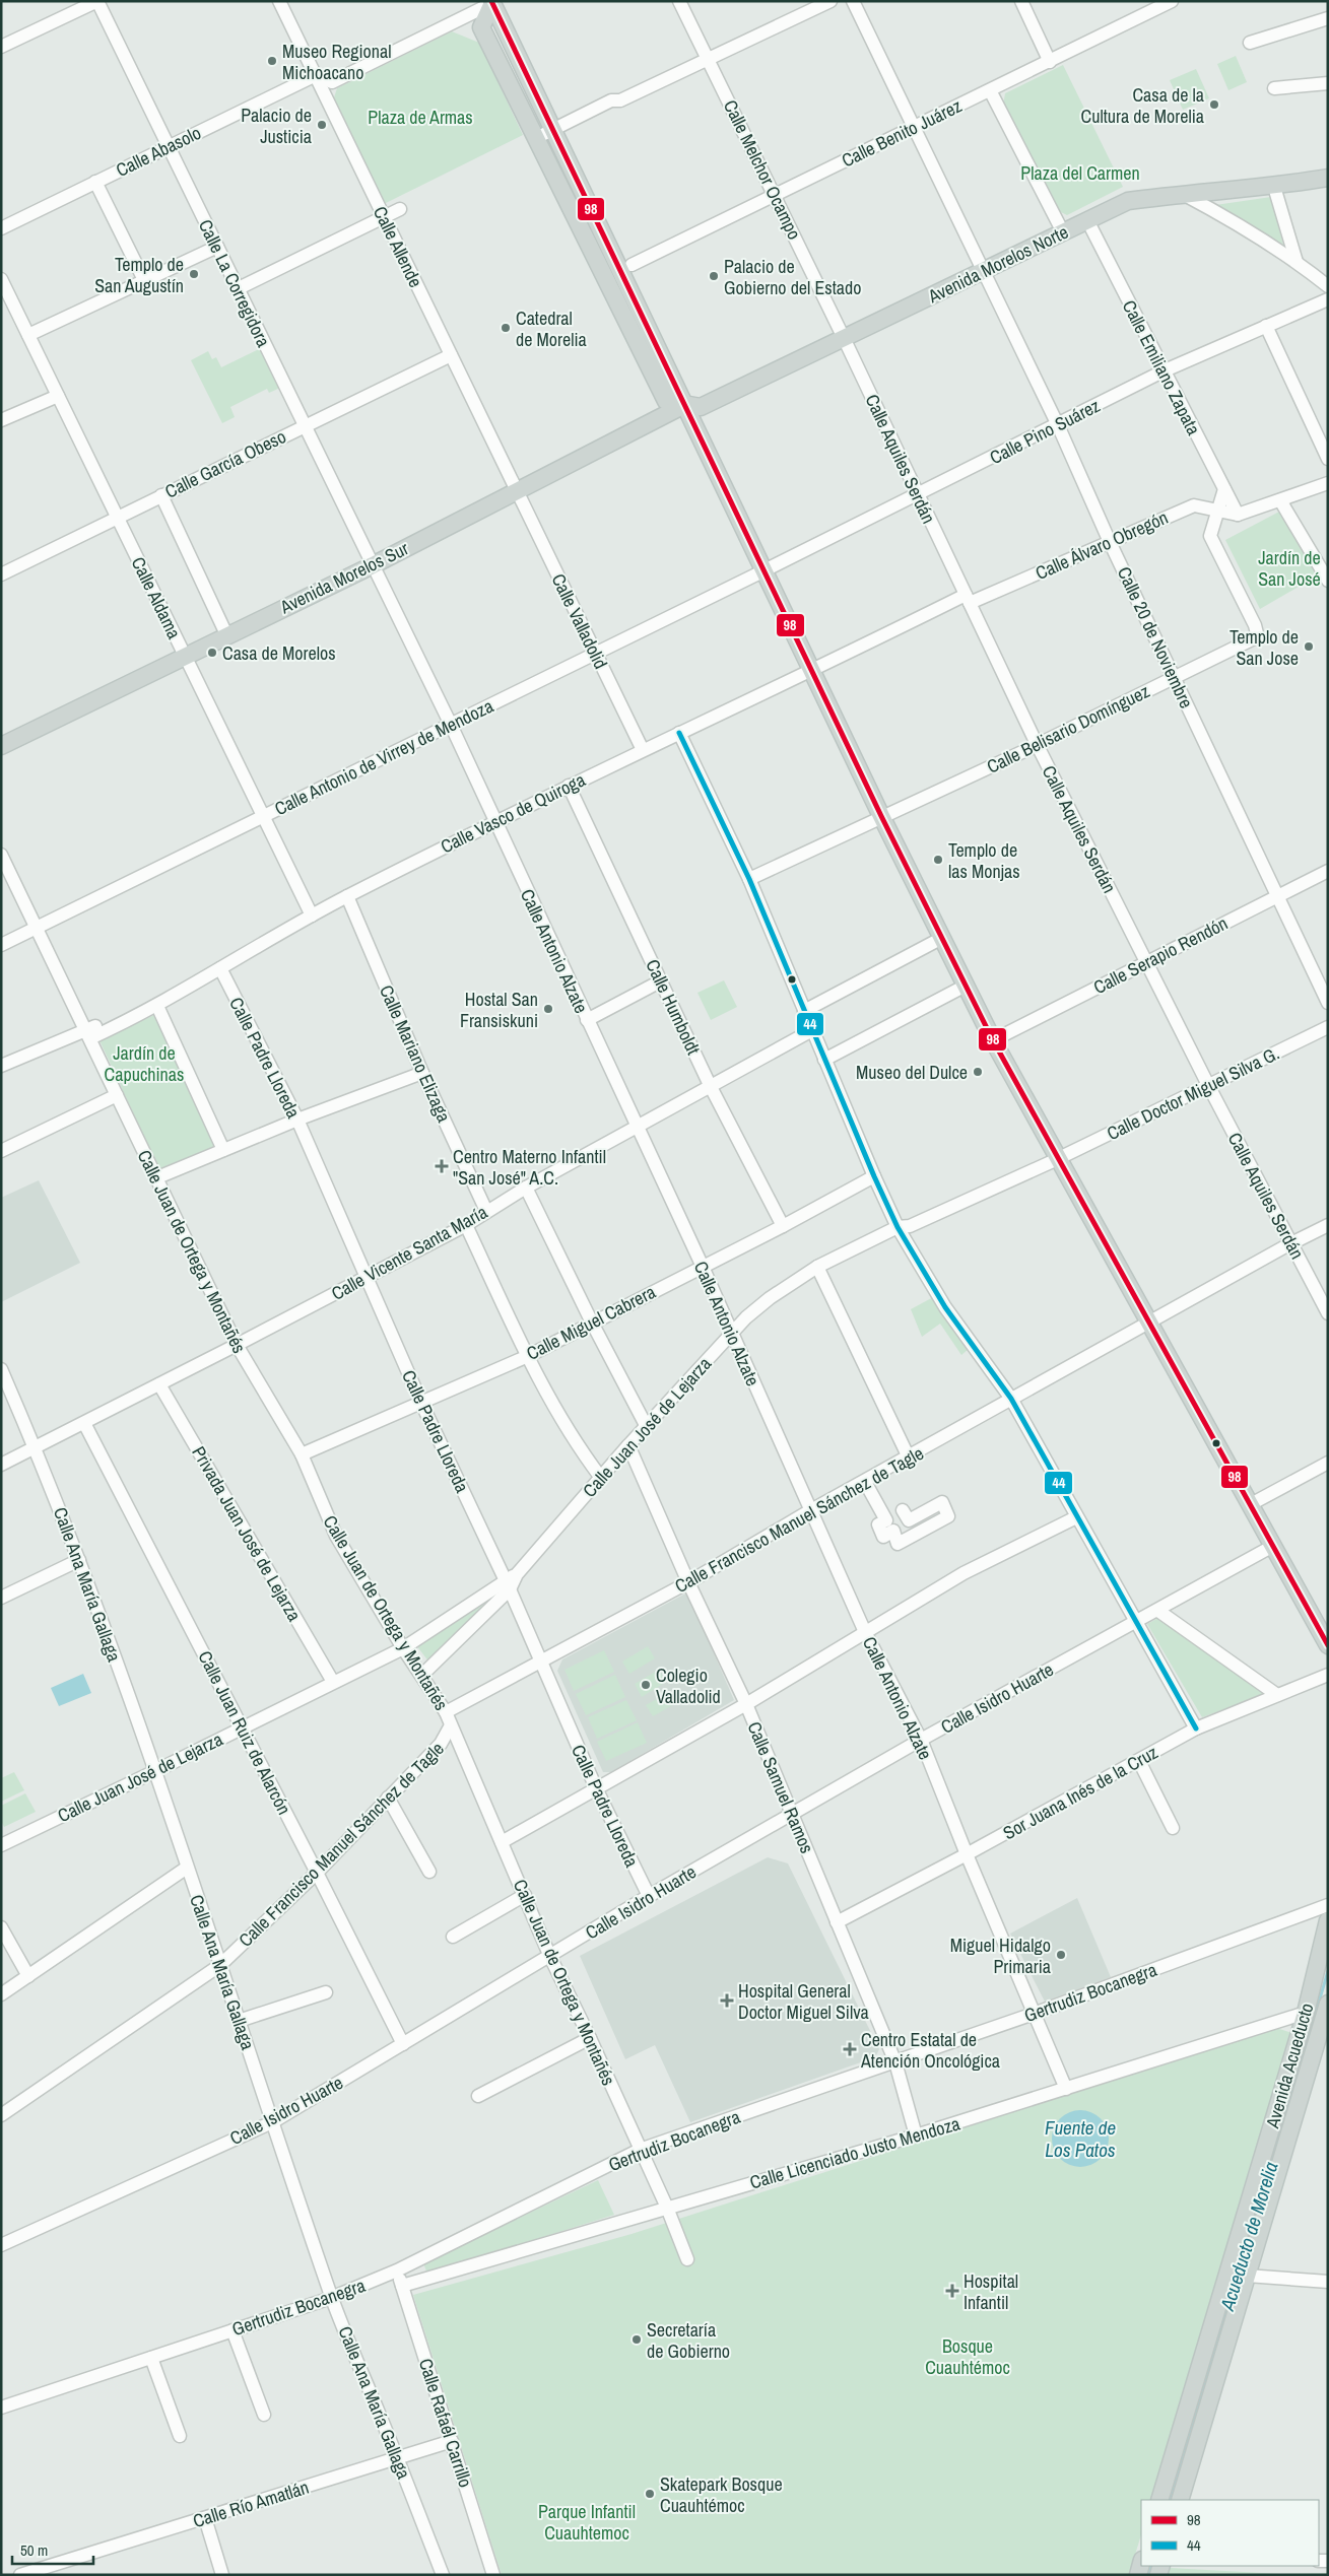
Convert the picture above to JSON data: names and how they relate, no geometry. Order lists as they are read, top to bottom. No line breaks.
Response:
{"streets":{"main road":["Avenida Morelos Norte","Avenida Morelos Sur","Avenida Acueducto"],"street":["Calle Benito Juárez","Calle Abasolo","Calle Melchor Ocampo","Calle Allende","Calle La Corregidora","Calle Emiliano Zapata","Calle Pino Suárez","Calle Aquiles Serdán","Calle García Obeso","Calle Álvaro Obregón","Calle Aldama","Calle Valladolid","Calle 20 de Noviembre","Calle Belisario Domínguez","Calle Antonio de Virrey de Mendoza","Calle Vasco de Quiroga","Calle Antonio Alzate","Calle Serapio Rendón","Calle Humboldt","Calle Mariano Elizaga","Calle Padre Lloreda","Calle Doctor Miguel Silva G.","Calle Juan de Ortega y Montañés","Calle Vicente Santa María","Calle Miguel Cabrera","Calle Juan José de Lejarza","Calle Francisco Manuel Sánchez de Tagle","Privada Juan José de Lejarza","Calle Ana María Gallaga","Calle Isidro Huarte","Calle Juan Ruiz de Alarcón","Calle Samuel Ramos","Sor Juana Inés de la Cruz","Gertrudiz Bocanegra","Calle Licenciado Justo Mendoza","Calle Rafaél Carrillo","Calle Río Amatlán"]},"crossings":[["Calle Benito Juárez","Calle Melchor Ocampo"],["Calle Benito Juárez","Calle 20 de Noviembre"],["Calle Abasolo","Calle Allende"],["Calle Abasolo","Calle La Corregidora"],["Calle Melchor Ocampo","Avenida Morelos Norte"],["Calle Melchor Ocampo","Calle Aquiles Serdán"],["Calle Allende","Calle García Obeso"],["Calle Allende","Avenida Morelos Sur"],["Calle Allende","Calle Valladolid"],["Avenida Morelos Norte","Calle Emiliano Zapata"],["Avenida Morelos Norte","Calle Aquiles Serdán"],["Avenida Morelos Norte","Avenida Morelos Sur"],["Avenida Morelos Norte","Calle 20 de Noviembre"],["Calle La Corregidora","Calle García Obeso"],["Calle La Corregidora","Avenida Morelos Sur"],["Calle La Corregidora","Calle Antonio Alzate"],["Calle Emiliano Zapata","Calle Pino Suárez"],["Calle Emiliano Zapata","Calle Álvaro Obregón"],["Calle Pino Suárez","Calle Aquiles Serdán"],["Calle Pino Suárez","Calle 20 de Noviembre"],["Calle Pino Suárez","Calle Antonio de Virrey de Mendoza"],["Calle Aquiles Serdán","Calle Álvaro Obregón"],["Calle Aquiles Serdán","Calle Belisario Domínguez"],["Calle Aquiles Serdán","Calle Serapio Rendón"],["Calle Aquiles Serdán","Calle Doctor Miguel Silva G."],["Calle Aquiles Serdán","Calle Francisco Manuel Sánchez de Tagle"],["Calle García Obeso","Calle Aldama"],["Calle Álvaro Obregón","Calle 20 de Noviembre"],["Calle Álvaro Obregón","Calle Belisario Domínguez"],["Calle Álvaro Obregón","Calle Vasco de Quiroga"],["Avenida Morelos Sur","Calle Aldama"],["Avenida Morelos Sur","Calle Valladolid"],["Avenida Morelos Sur","Calle Antonio Alzate"],["Calle Aldama","Calle Antonio de Virrey de Mendoza"],["Calle Aldama","Calle Vasco de Quiroga"],["Calle Valladolid","Calle Antonio de Virrey de Mendoza"],["Calle Valladolid","Calle Vasco de Quiroga"],["Calle 20 de Noviembre","Calle Belisario Domínguez"],["Calle 20 de Noviembre","Calle Serapio Rendón"],["Calle Antonio de Virrey de Mendoza","Calle Antonio Alzate"],["Calle Antonio de Virrey de Mendoza","Calle Juan de Ortega y Montañés"],["Calle Vasco de Quiroga","Calle Antonio Alzate"],["Calle Vasco de Quiroga","Calle Humboldt"],["Calle Vasco de Quiroga","Calle Mariano Elizaga"],["Calle Vasco de Quiroga","Calle Padre Lloreda"],["Calle Vasco de Quiroga","Calle Juan de Ortega y Montañés"],["Calle Antonio Alzate","Calle Vicente Santa María"],["Calle Antonio Alzate","Calle Miguel Cabrera"],["Calle Antonio Alzate","Calle Juan José de Lejarza"],["Calle Antonio Alzate","Calle Francisco Manuel Sánchez de Tagle"],["Calle Antonio Alzate","Calle Isidro Huarte"],["Calle Antonio Alzate","Sor Juana Inés de la Cruz"],["Calle Antonio Alzate","Gertrudiz Bocanegra"],["Calle Antonio Alzate","Calle Licenciado Justo Mendoza"],["Calle Humboldt","Calle Vicente Santa María"],["Calle Humboldt","Calle Miguel Cabrera"],["Calle Mariano Elizaga","Calle Vicente Santa María"],["Calle Padre Lloreda","Calle Vicente Santa María"],["Calle Padre Lloreda","Calle Miguel Cabrera"],["Calle Padre Lloreda","Calle Juan José de Lejarza"],["Calle Padre Lloreda","Calle Francisco Manuel Sánchez de Tagle"],["Calle Padre Lloreda","Calle Isidro Huarte"],["Calle Doctor Miguel Silva G.","Calle Juan José de Lejarza"],["Calle Juan de Ortega y Montañés","Calle Vicente Santa María"],["Calle Juan de Ortega y Montañés","Calle Miguel Cabrera"],["Calle Juan de Ortega y Montañés","Calle Juan José de Lejarza"],["Calle Juan de Ortega y Montañés","Calle Francisco Manuel Sánchez de Tagle"],["Calle Juan de Ortega y Montañés","Calle Isidro Huarte"],["Calle Juan de Ortega y Montañés","Gertrudiz Bocanegra"],["Calle Juan de Ortega y Montañés","Calle Licenciado Justo Mendoza"],["Calle Vicente Santa María","Privada Juan José de Lejarza"],["Calle Vicente Santa María","Calle Ana María Gallaga"],["Calle Vicente Santa María","Calle Juan Ruiz de Alarcón"],["Calle Juan José de Lejarza","Privada Juan José de Lejarza"],["Calle Juan José de Lejarza","Calle Ana María Gallaga"],["Calle Juan José de Lejarza","Calle Juan Ruiz de Alarcón"],["Calle Juan José de Lejarza","Calle Samuel Ramos"],["Calle Francisco Manuel Sánchez de Tagle","Calle Ana María Gallaga"],["Calle Francisco Manuel Sánchez de Tagle","Calle Juan Ruiz de Alarcón"],["Calle Francisco Manuel Sánchez de Tagle","Calle Samuel Ramos"],["Calle Ana María Gallaga","Calle Isidro Huarte"],["Calle Ana María Gallaga","Gertrudiz Bocanegra"],["Calle Ana María Gallaga","Calle Río Amatlán"],["Calle Isidro Huarte","Calle Juan Ruiz de Alarcón"],["Calle Isidro Huarte","Calle Samuel Ramos"],["Calle Samuel Ramos","Sor Juana Inés de la Cruz"],["Calle Samuel Ramos","Gertrudiz Bocanegra"],["Calle Samuel Ramos","Calle Licenciado Justo Mendoza"],["Gertrudiz Bocanegra","Calle Rafaél Carrillo"],["Avenida Acueducto","Calle Licenciado Justo Mendoza"],["Calle Licenciado Justo Mendoza","Calle Rafaél Carrillo"],["Calle Rafaél Carrillo","Calle Río Amatlán"]],"water":["Fuente de Los Patos","Acueducto de Morelia"],"parks":["Plaza de Armas","Plaza del Carmen","Jardín de San José","Jardín de Capuchinas","Bosque Cuauhtémoc","Parque Infantil Cuauhtemoc"],"places":{"other":["Museo Regional Michoacano","Casa de la Cultura de Morelia","Palacio de Justicia","Templo de San Augustín","Palacio de Gobierno del Estado","Catedral de Morelia","Templo de San Jose","Casa de Morelos","Templo de las Monjas","Hostal San Fransiskuni","Museo del Dulce","Colegio Valladolid","Miguel Hidalgo Primaria","Secretaría de Gobierno","Skatepark Bosque Cuauhtémoc"],"health":["Centro Materno Infantil \"San José\" A.C.","Hospital General Doctor Miguel Silva","Centro Estatal de Atención Oncológica","Hospital Infantil"]},"lines":["transit line 98","transit line 44"],"legend":["98","44"],"scale_bar":"50 m"}
